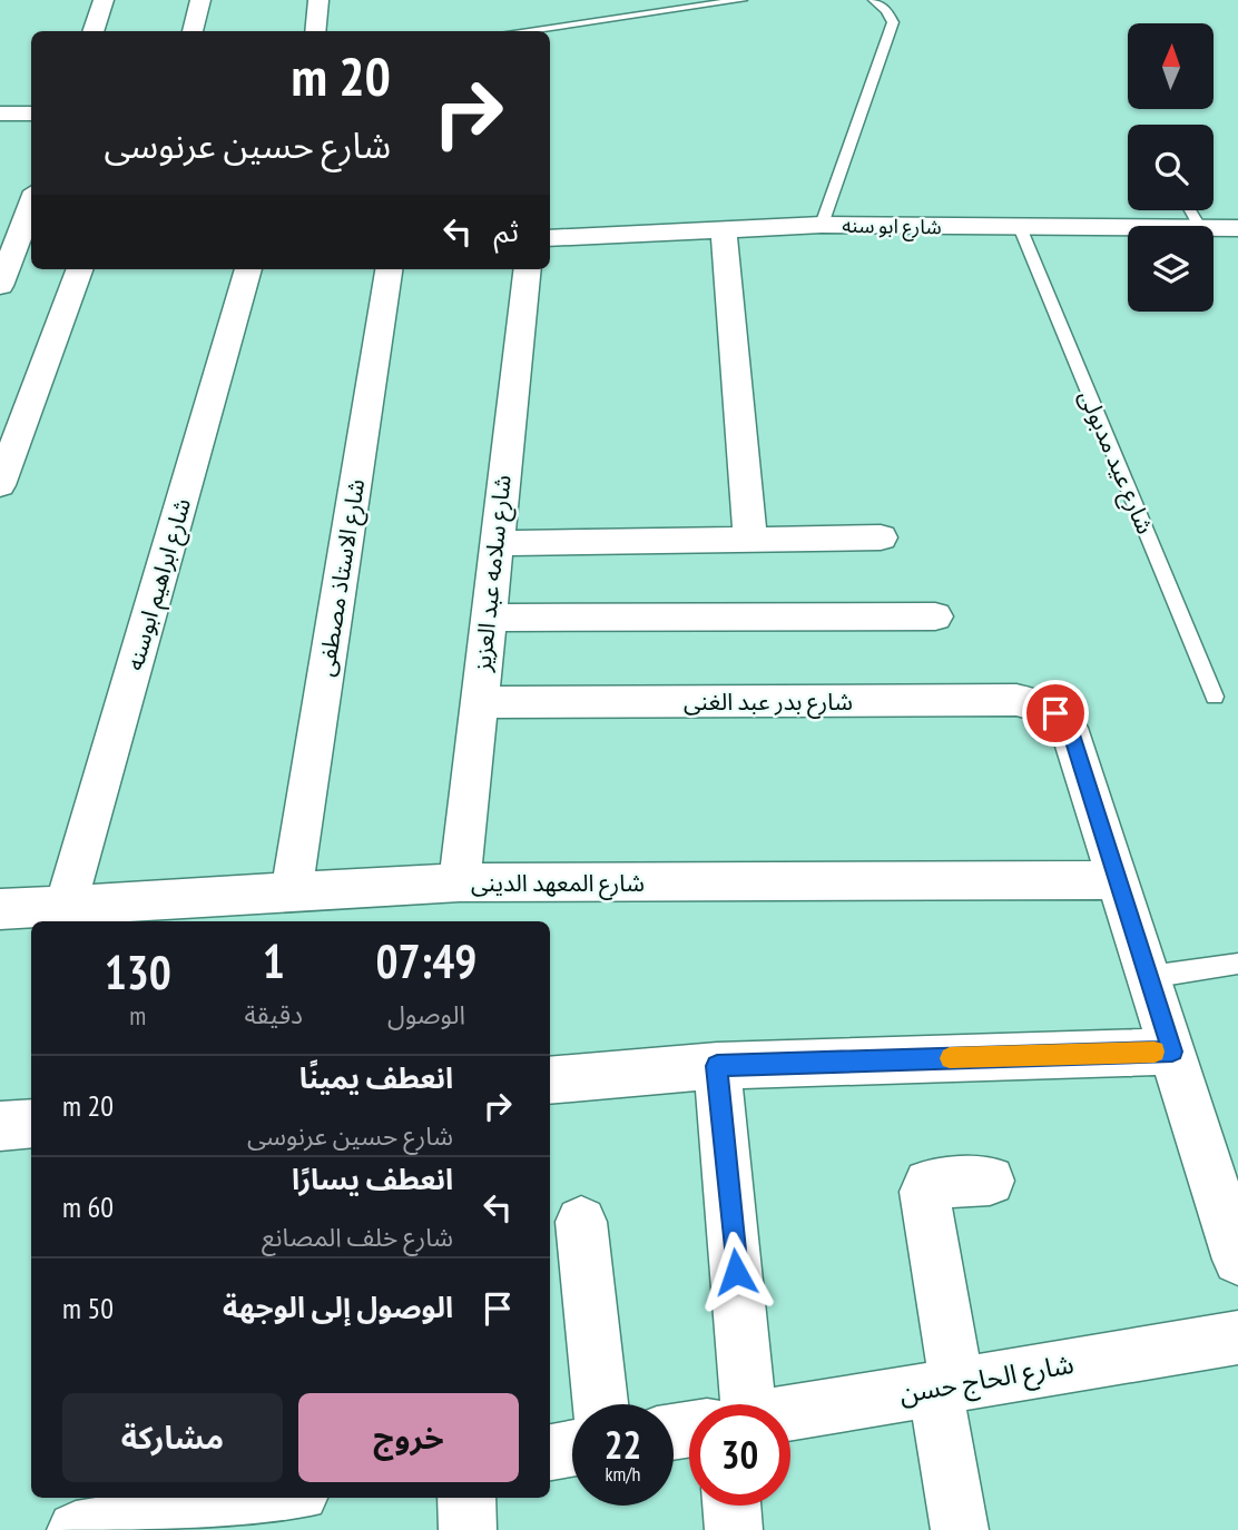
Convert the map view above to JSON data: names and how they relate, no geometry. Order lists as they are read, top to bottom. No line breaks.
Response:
{"streets":{"street":["شارع ابو سنه","شارع سلامه عبد العزيز","شارع الاستاذ مصطفى","شارع ابراهيم ابوسنه","شارع بدر عبد الغنى","شارع المعهد الدينى","شارع الحاج حسن"],"lane":["شارع عيد مدبولى"]},"crossings":[["شارع ابو سنه","شارع عيد مدبولى"],["شارع سلامه عبد العزيز","شارع بدر عبد الغنى"],["شارع سلامه عبد العزيز","شارع المعهد الدينى"],["شارع الاستاذ مصطفى","شارع المعهد الدينى"],["شارع ابراهيم ابوسنه","شارع المعهد الدينى"],["شارع بدر عبد الغنى","شارع المعهد الدينى"]],"north":"top","page":{"turn":["20 m","شارع حسين عرنوسى"],"then":"ثم","eta":["07:49","الوصول","1","دقيقة","130","m"],"list":[{"name":"انعطف يمينًا","note":"شارع حسين عرنوسى","value":"20 m"},{"name":"انعطف يسارًا","note":"شارع خلف المصانع","value":"60 m"},{"name":"الوصول إلى الوجهة","value":"50 m"}],"buttons":["خروج","مشاركة"],"speed":"22 km/h","limit":"30"}}
